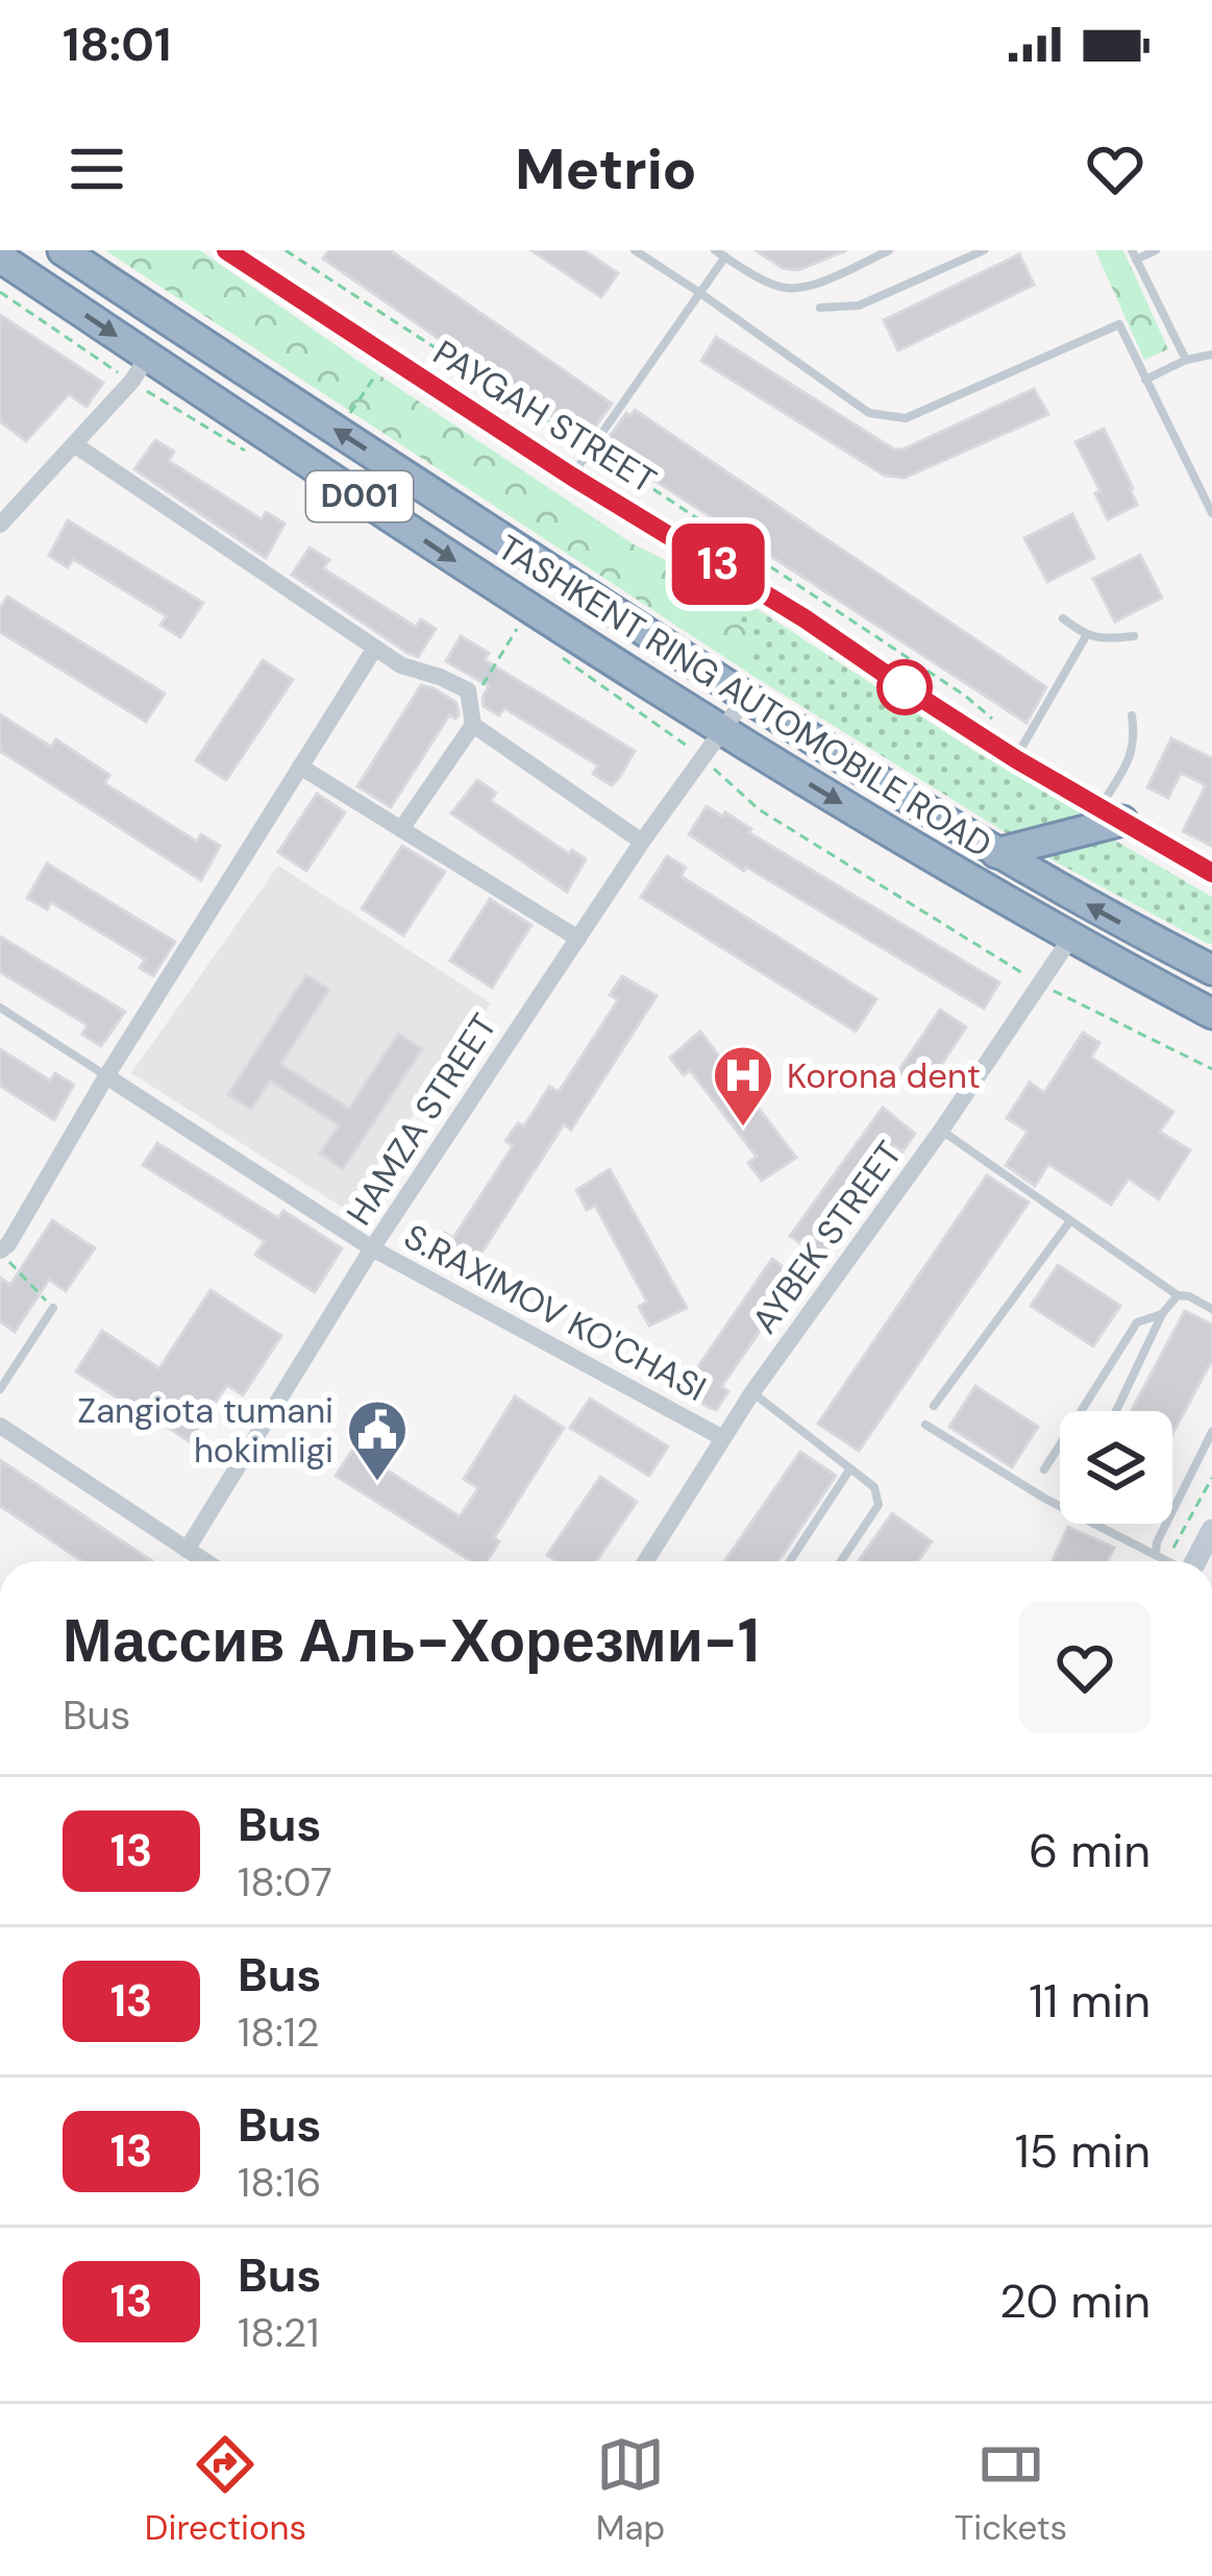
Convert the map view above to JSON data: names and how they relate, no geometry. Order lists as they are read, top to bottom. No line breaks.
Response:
{"streets":{"highway":["D001","TASHKENT RING AUTOMOBILE ROAD"],"street":["PAYGAH STREET","HAMZA STREET","AYBEK STREET","S.RAXIMOV KO'CHASI"]},"crossings":[["TASHKENT RING AUTOMOBILE ROAD","HAMZA STREET"],["TASHKENT RING AUTOMOBILE ROAD","AYBEK STREET"],["HAMZA STREET","S.RAXIMOV KO'CHASI"],["AYBEK STREET","S.RAXIMOV KO'CHASI"]],"places":{"hospital":["Korona dent"],"public building":["Zangiota tumani hokimligi"]},"lines":["bus line 13"],"page":{"status":"18:01","header":"Metrio","on_map":"13","heading":["Массив Аль-Хорезми-1","Bus"],"list":[{"mark":"13","name":"Bus","note":"18:07","value":"6 min"},{"mark":"13","name":"Bus","note":"18:12","value":"11 min"},{"mark":"13","name":"Bus","note":"18:16","value":"15 min"},{"mark":"13","name":"Bus","note":"18:21","value":"20 min"}],"tabs":["Directions","Map","Tickets"]}}
